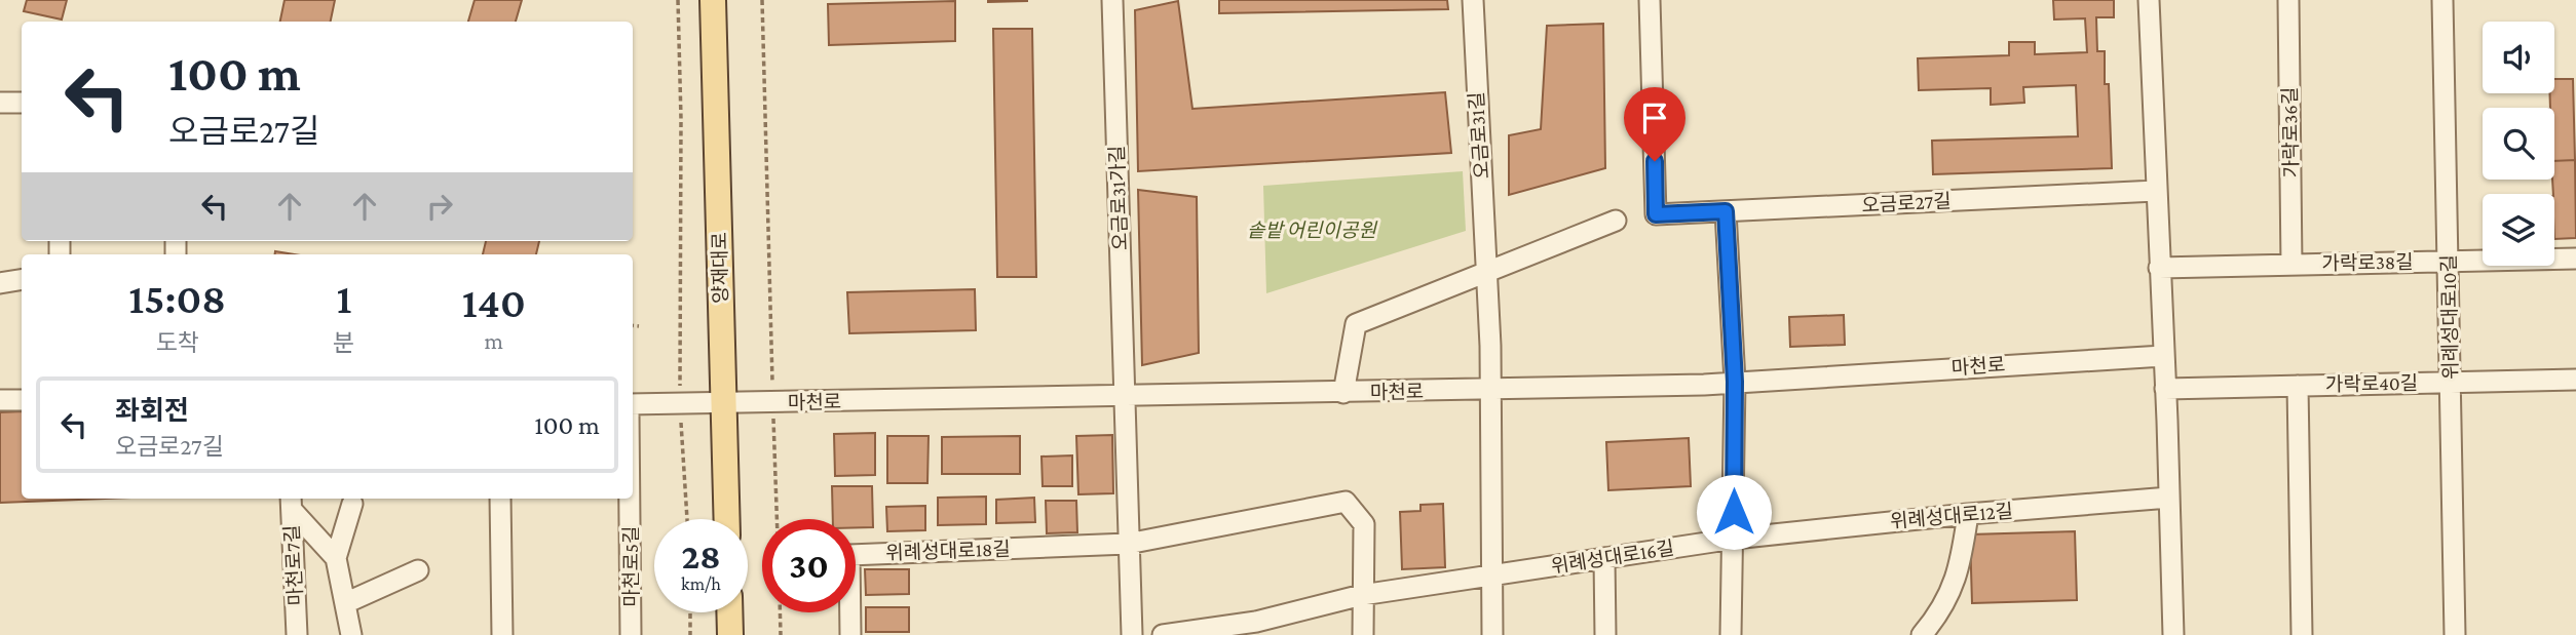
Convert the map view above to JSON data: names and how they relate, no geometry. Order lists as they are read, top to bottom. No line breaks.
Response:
{"streets":{"main road":["양재대로"],"street":["가락로36길","오금로31길","오금로31가길","오금로27길","가락로38길","위례성대로10길","마천로","가락로40길","위례성대로12길","위례성대로18길","위례성대로16길","마천로7길","마천로5길"]},"crossings":[["가락로36길","가락로38길"],["오금로31길","마천로"],["오금로31가길","마천로"],["가락로38길","위례성대로10길"],["양재대로","마천로"],["위례성대로10길","가락로40길"],["위례성대로12길","위례성대로16길"]],"parks":["솥밭 어린이공원"],"page":{"turn":["100 m","오금로27길"],"eta":["15:08","도착","1","분","140","m"],"list":[{"name":"좌회전","note":"오금로27길","value":"100 m"}],"speed":"28 km/h","limit":"30"}}
